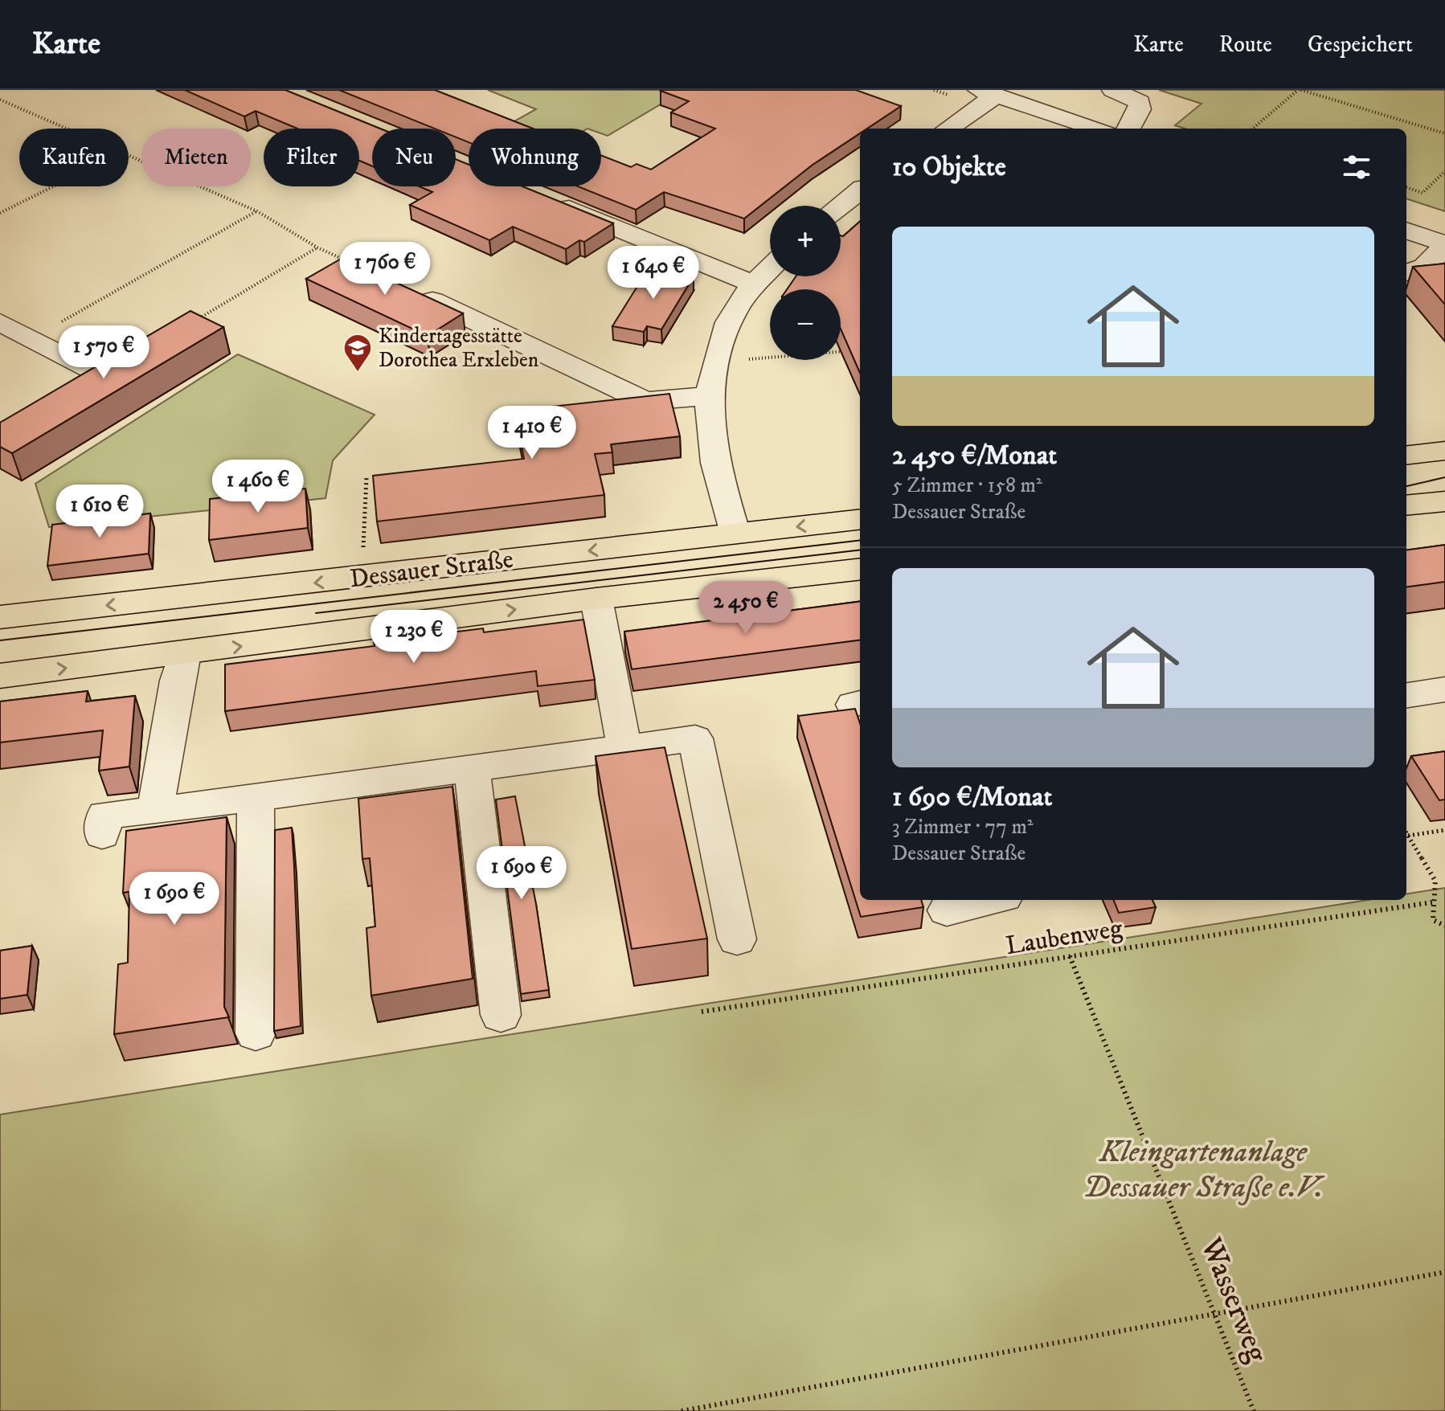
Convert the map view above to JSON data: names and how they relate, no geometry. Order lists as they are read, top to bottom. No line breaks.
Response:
{"streets":{"main road":["Dessauer Straße"],"path":["Laubenweg","Wasserweg"]},"crossings":[["Laubenweg","Wasserweg"]],"parks":["Kleingartenanlage Dessauer Straße e.V."],"places":{"school or university":["Kindertagesstätte Dorothea Erxleben"]},"page":{"header":"Karte","nav":["Karte","Route","Gespeichert"],"chip":["Kaufen","Mieten","Filter","Neu","Wohnung"],"heading":"10 Objekte","map_buttons":["+","−"],"list":[{"name":"2 450 €/Monat","note":"5 Zimmer · 158 m² · Dessauer Straße"},{"name":"1 690 €/Monat","note":"3 Zimmer · 77 m² · Dessauer Straße"}],"price":["1 760 €","1 640 €","1 570 €","1 410 €","1 460 €","1 610 €","2 450 €","1 230 €","1 690 €","1 690 €"]}}
